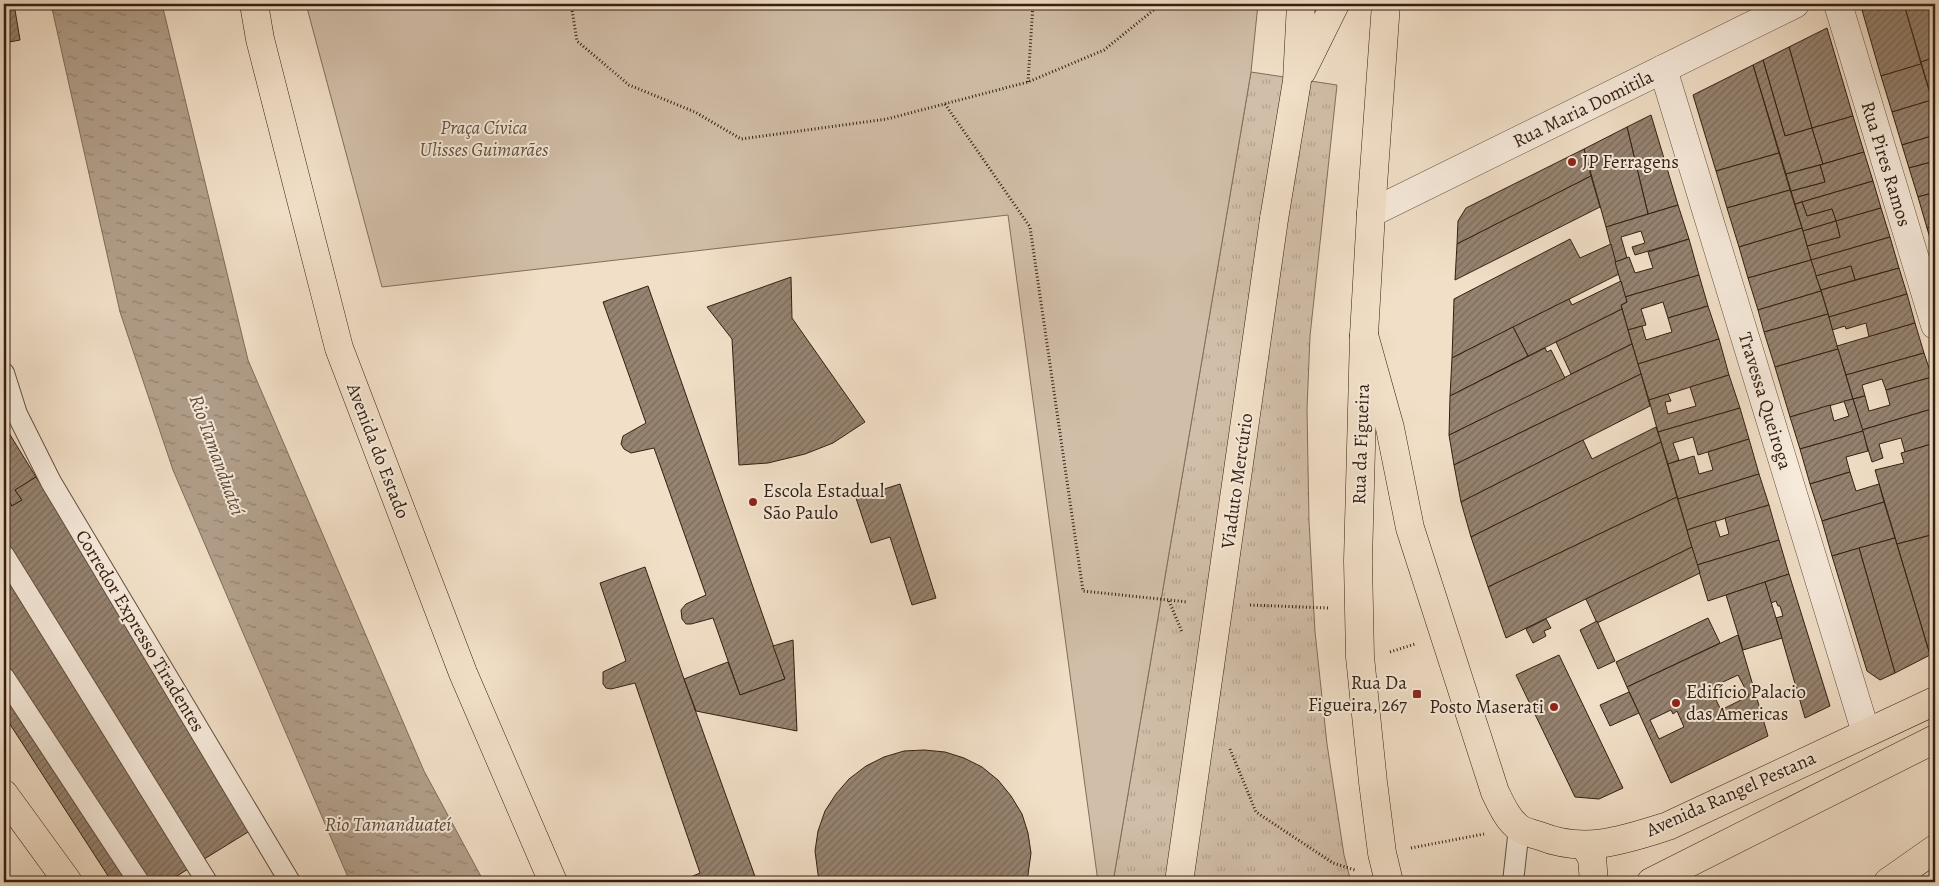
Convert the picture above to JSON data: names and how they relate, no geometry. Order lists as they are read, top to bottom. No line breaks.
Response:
{"streets":{"main road":["Rua da Figueira","Avenida do Estado","Viaduto Mercúrio","Avenida Rangel Pestana"],"street":["Rua Maria Domitila","Rua Pires Ramos","Travessa Queiroga"],"lane":["Corredor Expresso Tiradentes"]},"crossings":[["Rua Maria Domitila","Travessa Queiroga"],["Rua Maria Domitila","Rua da Figueira"],["Travessa Queiroga","Avenida Rangel Pestana"]],"water":["Rio Tamanduateí"],"parks":["Praça Cívica Ulisses Guimarães"],"places":{"other":["JP Ferragens","Escola Estadual São Paulo","Edifício Palacio das Americas","Posto Maserati"],"transit":["Rua Da Figueira, 267"]}}
